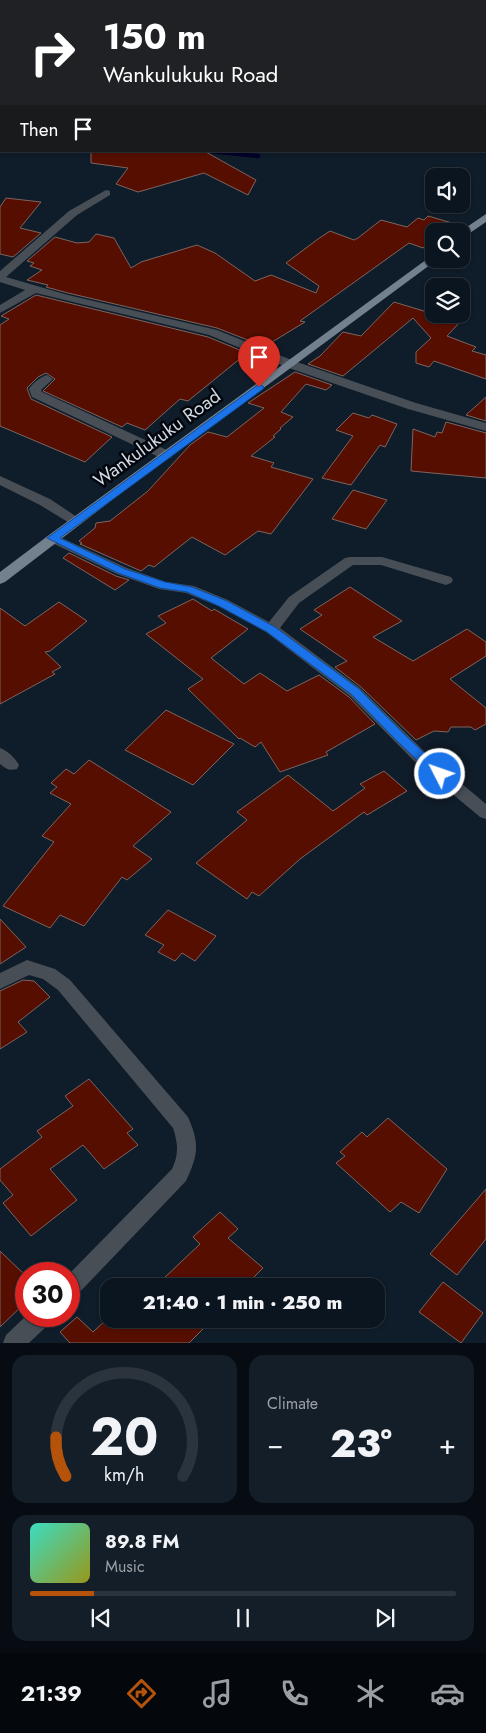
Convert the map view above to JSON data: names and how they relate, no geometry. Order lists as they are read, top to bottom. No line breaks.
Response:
{"streets":{"main road":["Wankulukuku Road"]},"page":{"turn":["150 m","Wankulukuku Road"],"then":"Then","limit":"30","trip":"21:40 · 1 min · 250 m","tile":"Climate","heat":["−","23°","+"],"song":["89.8 FM","Music"],"tabs":"21:39","gauge":["20","km/h"]}}
